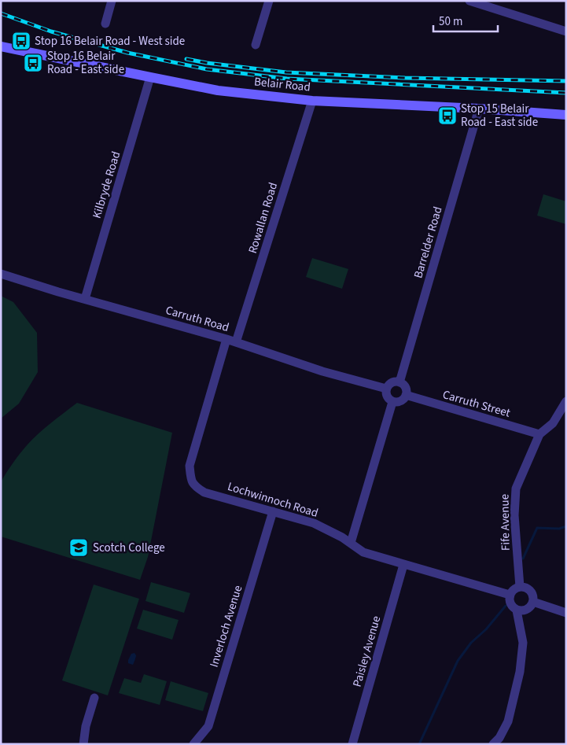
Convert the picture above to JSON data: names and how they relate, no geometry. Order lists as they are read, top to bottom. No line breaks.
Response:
{"streets":{"main road":["Belair Road"],"street":["Kilbryde Road","Rowallan Road","Barrelder Road","Carruth Road","Carruth Street","Lochwinnoch Road","Fife Avenue","Inverloch Avenue","Paisley Avenue"]},"crossings":[["Belair Road","Kilbryde Road"],["Belair Road","Rowallan Road"],["Belair Road","Barrelder Road"],["Kilbryde Road","Carruth Road"],["Rowallan Road","Carruth Road"],["Barrelder Road","Carruth Road"],["Barrelder Road","Carruth Street"],["Carruth Road","Carruth Street"],["Carruth Road","Lochwinnoch Road"],["Carruth Street","Fife Avenue"],["Lochwinnoch Road","Fife Avenue"],["Lochwinnoch Road","Inverloch Avenue"],["Lochwinnoch Road","Paisley Avenue"]],"places":{"bus stop":["Stop 16 Belair Road - West side","Stop 16 Belair Road - East side","Stop 15 Belair Road - East side"],"school or university":["Scotch College"]},"scale_bar":"50 m"}
